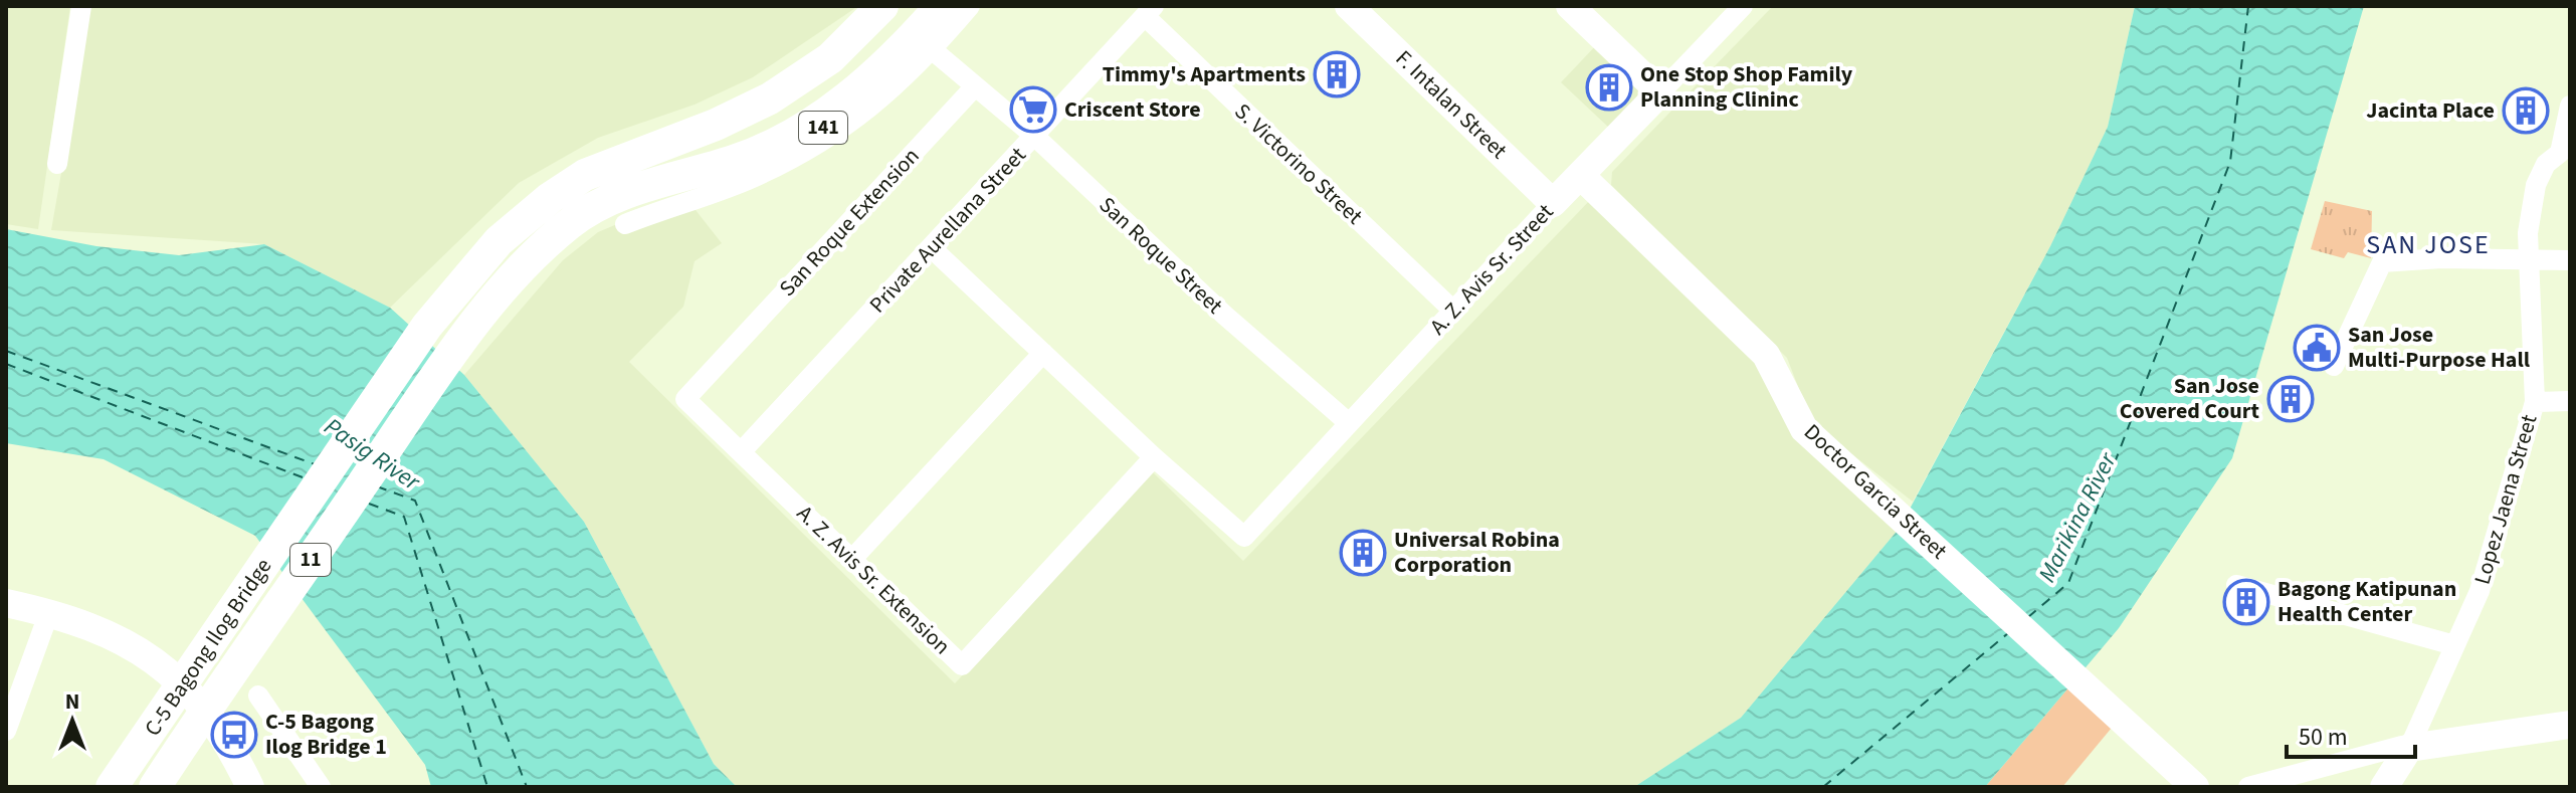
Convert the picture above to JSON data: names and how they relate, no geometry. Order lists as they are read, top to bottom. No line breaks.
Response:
{"streets":{"main road":["141","11","C-5 Bagong Ilog Bridge"],"street":["F. Intalan Street","S. Victorino Street","San Roque Extension","Private Aurellana Street","San Roque Street","A. Z. Avis Sr. Street","Doctor Garcia Street","Lopez Jaena Street","A. Z. Avis Sr. Extension"]},"crossings":[["F. Intalan Street","A. Z. Avis Sr. Street"],["141","11"],["141","C-5 Bagong Ilog Bridge"],["S. Victorino Street","Private Aurellana Street"],["S. Victorino Street","A. Z. Avis Sr. Street"],["San Roque Extension","San Roque Street"],["San Roque Extension","A. Z. Avis Sr. Extension"],["Private Aurellana Street","San Roque Street"],["Private Aurellana Street","A. Z. Avis Sr. Extension"],["San Roque Street","A. Z. Avis Sr. Street"],["A. Z. Avis Sr. Street","Doctor Garcia Street"],["A. Z. Avis Sr. Street","A. Z. Avis Sr. Extension"],["11","C-5 Bagong Ilog Bridge"]],"districts":["SAN JOSE"],"water":["Pasig River","Marikina River"],"places":{"building":["Timmy's Apartments","One Stop Shop Family Planning Clininc","Jacinta Place","San Jose Covered Court","Universal Robina Corporation","Bagong Katipunan Health Center"],"supermarket":["Criscent Store"],"public building":["San Jose Multi-Purpose Hall"],"bus stop":["C-5 Bagong Ilog Bridge 1"]},"scale_bar":"50 m","north":"top"}
